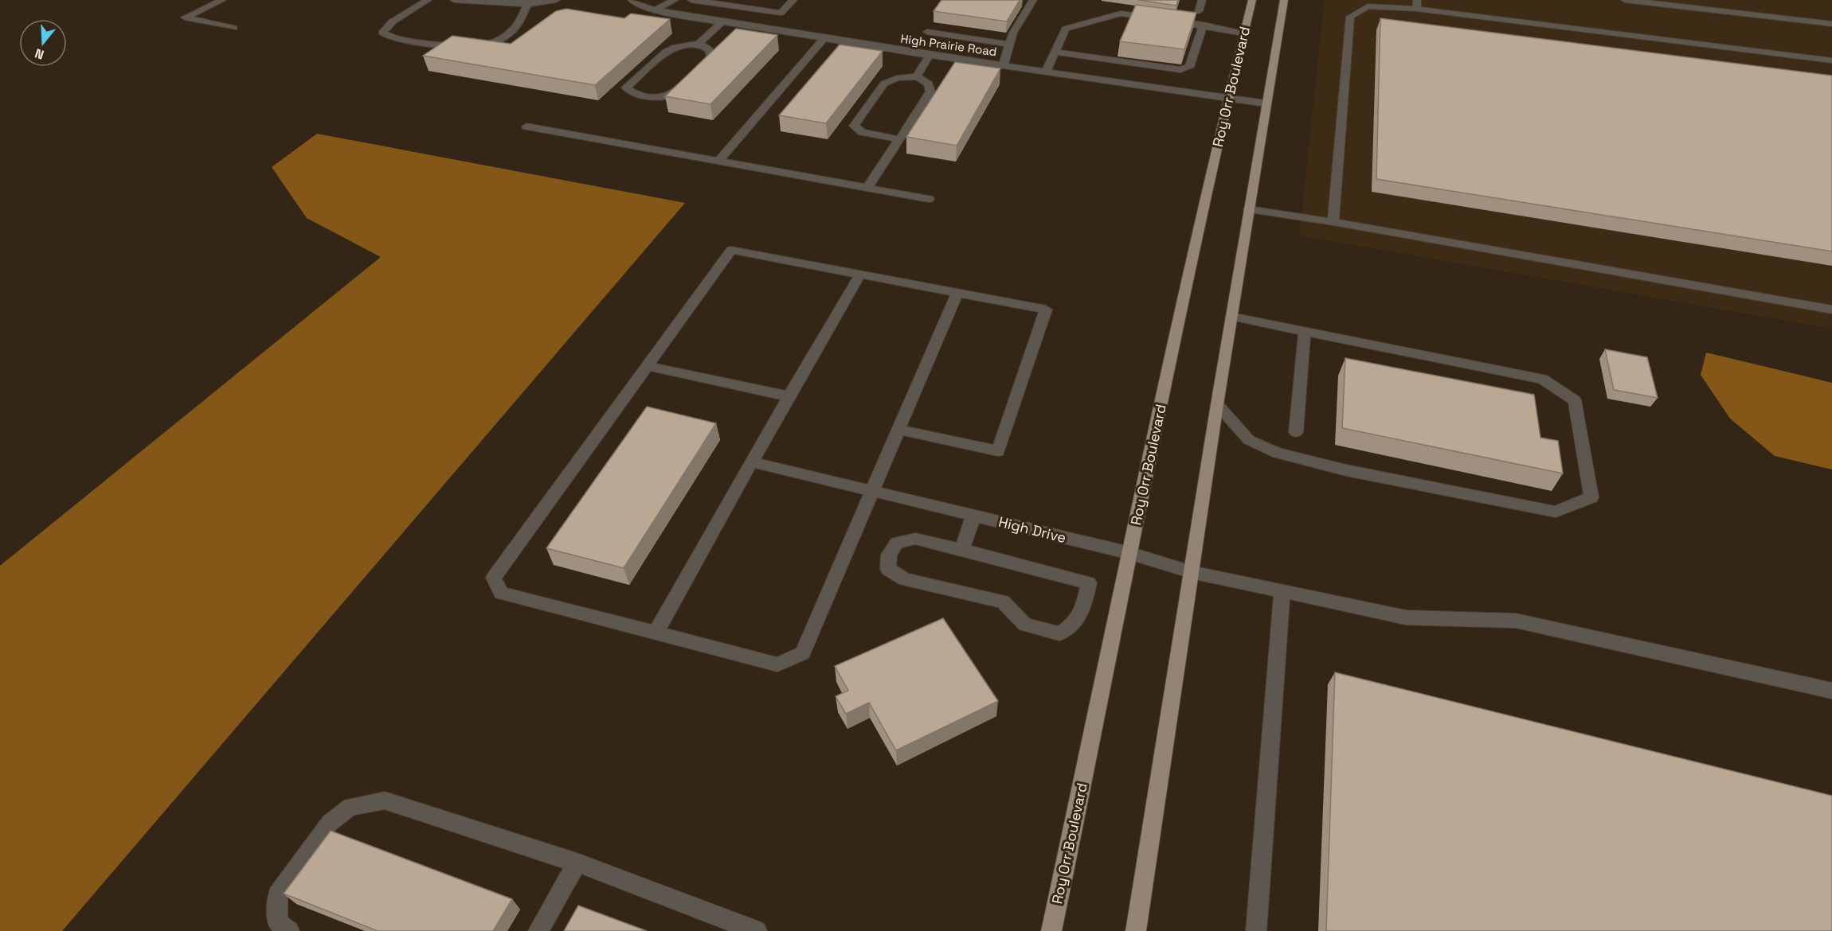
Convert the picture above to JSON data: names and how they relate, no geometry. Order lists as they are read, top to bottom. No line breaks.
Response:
{"streets":{"main road":["Roy Orr Boulevard"],"street":["High Prairie Road","High Drive"]},"crossings":[["High Prairie Road","Roy Orr Boulevard"],["Roy Orr Boulevard","High Drive"]],"north":"bottom"}
